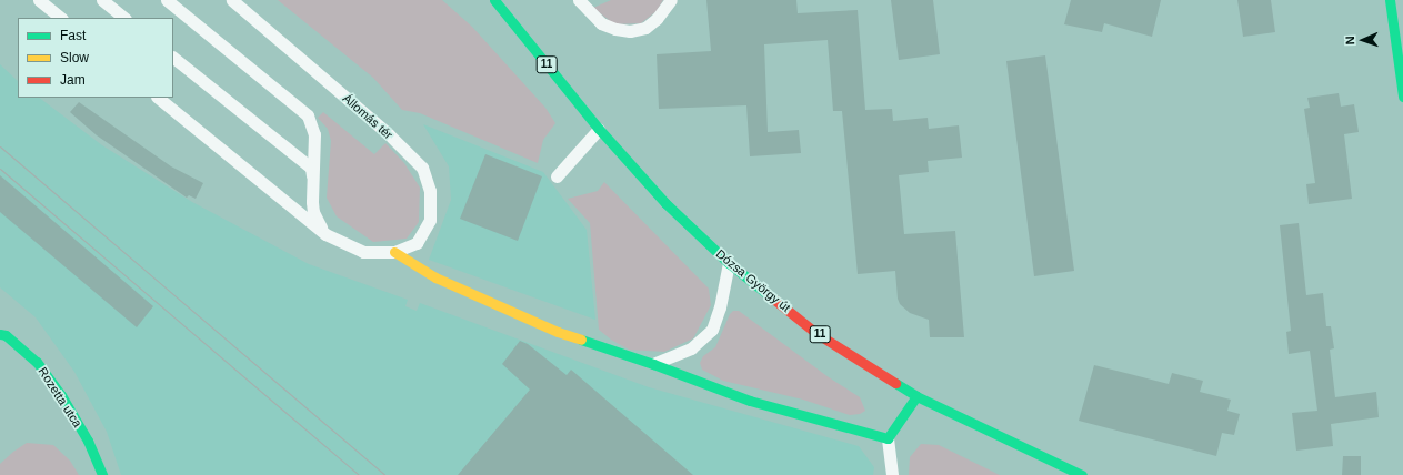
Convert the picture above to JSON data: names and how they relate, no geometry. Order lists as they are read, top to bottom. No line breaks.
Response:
{"streets":{"street":["11","Dózsa György út","Rozetta utca"],"lane":["Állomás tér"]},"legend":["Fast","Slow","Jam"],"north":"left"}
